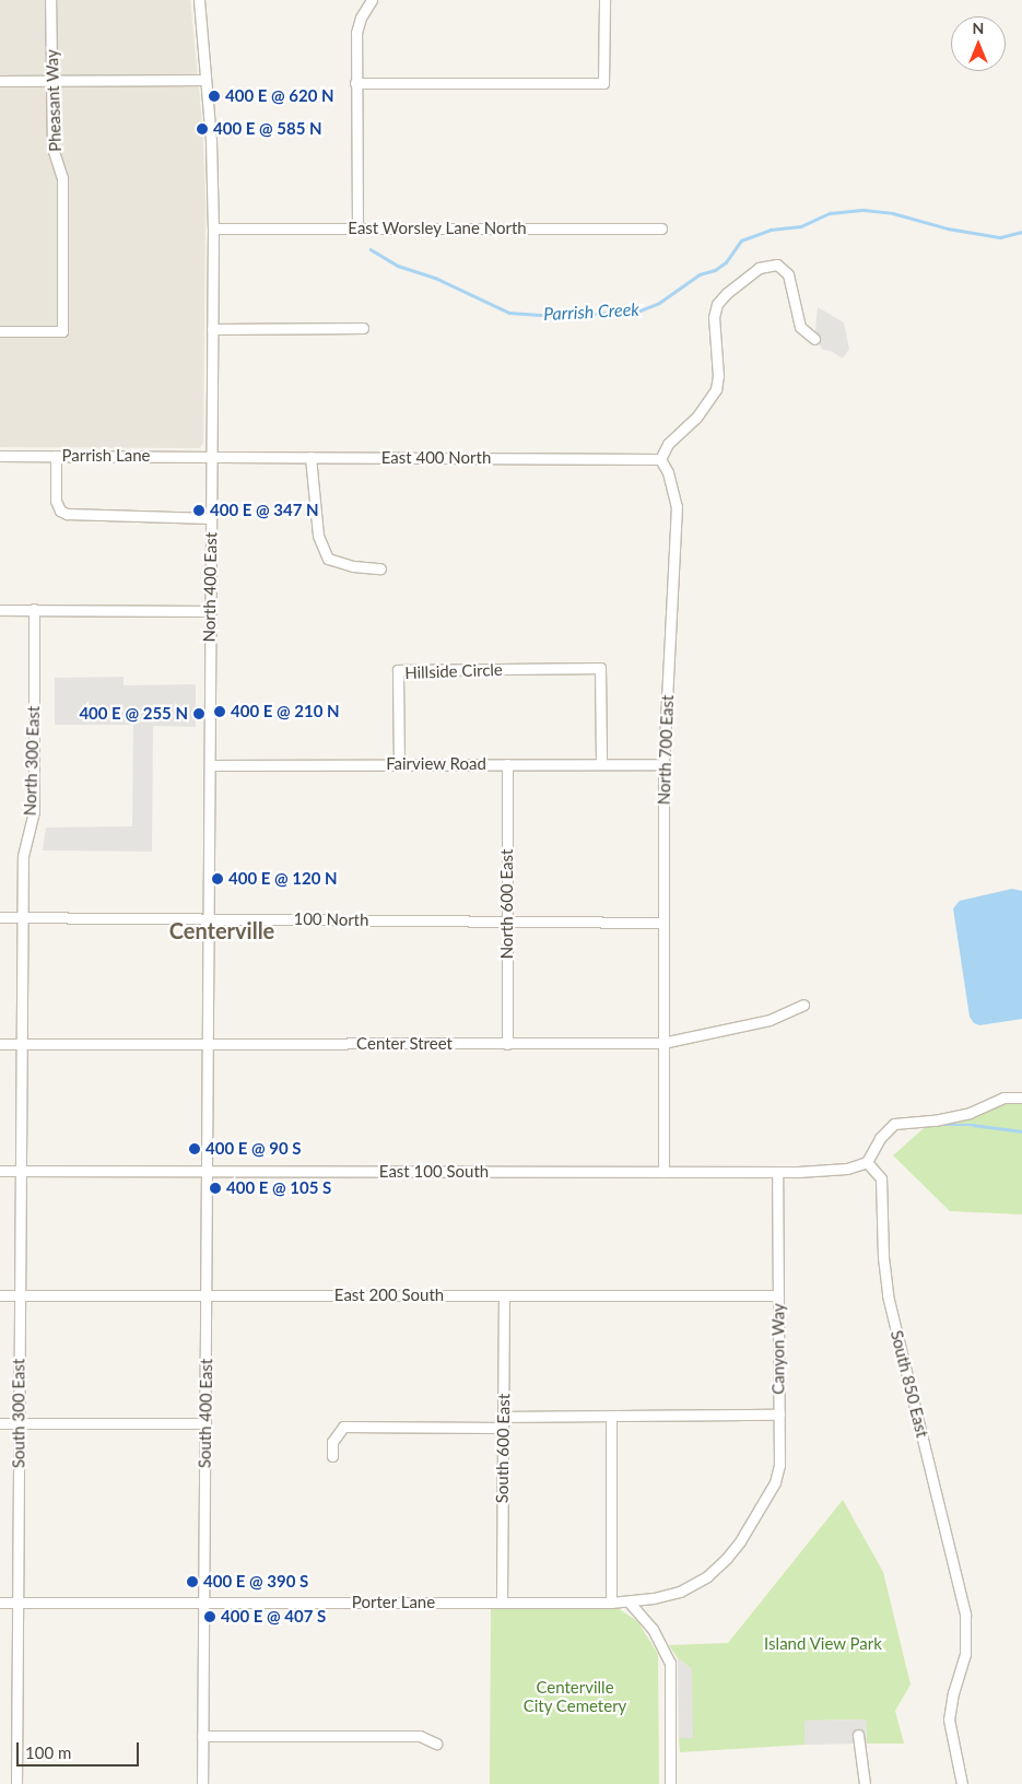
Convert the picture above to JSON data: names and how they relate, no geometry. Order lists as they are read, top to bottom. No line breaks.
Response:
{"streets":{"street":["Pheasant Way","East Worsley Lane North","Parrish Lane","East 400 North","North 400 East","Hillside Circle","North 700 East","North 300 East","Fairview Road","North 600 East","100 North","Center Street","East 100 South","East 200 South","Canyon Way","South 850 East","South 300 East","South 400 East","South 600 East","Porter Lane"]},"crossings":[["East Worsley Lane North","North 400 East"],["Parrish Lane","East 400 North"],["Parrish Lane","North 400 East"],["East 400 North","North 400 East"],["East 400 North","North 700 East"],["North 400 East","Fairview Road"],["North 400 East","100 North"],["North 400 East","Center Street"],["North 400 East","South 400 East"],["Hillside Circle","Fairview Road"],["North 700 East","Fairview Road"],["North 700 East","100 North"],["North 700 East","Center Street"],["North 700 East","East 100 South"],["North 300 East","100 North"],["North 300 East","Center Street"],["North 300 East","South 300 East"],["Fairview Road","North 600 East"],["North 600 East","100 North"],["North 600 East","Center Street"],["Center Street","South 300 East"],["Center Street","South 400 East"],["East 100 South","Canyon Way"],["East 100 South","South 850 East"],["East 100 South","South 300 East"],["East 100 South","South 400 East"],["East 200 South","Canyon Way"],["East 200 South","South 300 East"],["East 200 South","South 400 East"],["East 200 South","South 600 East"],["Canyon Way","Porter Lane"],["South 300 East","Porter Lane"],["South 400 East","Porter Lane"],["South 600 East","Porter Lane"]],"districts":["Centerville"],"water":["Parrish Creek"],"parks":["Island View Park","Centerville City Cemetery"],"places":["400 E @ 620 N","400 E @ 585 N","400 E @ 347 N","400 E @ 210 N","400 E @ 255 N","400 E @ 120 N","400 E @ 90 S","400 E @ 105 S","400 E @ 390 S","400 E @ 407 S"],"scale_bar":"100 m","north":"top"}
